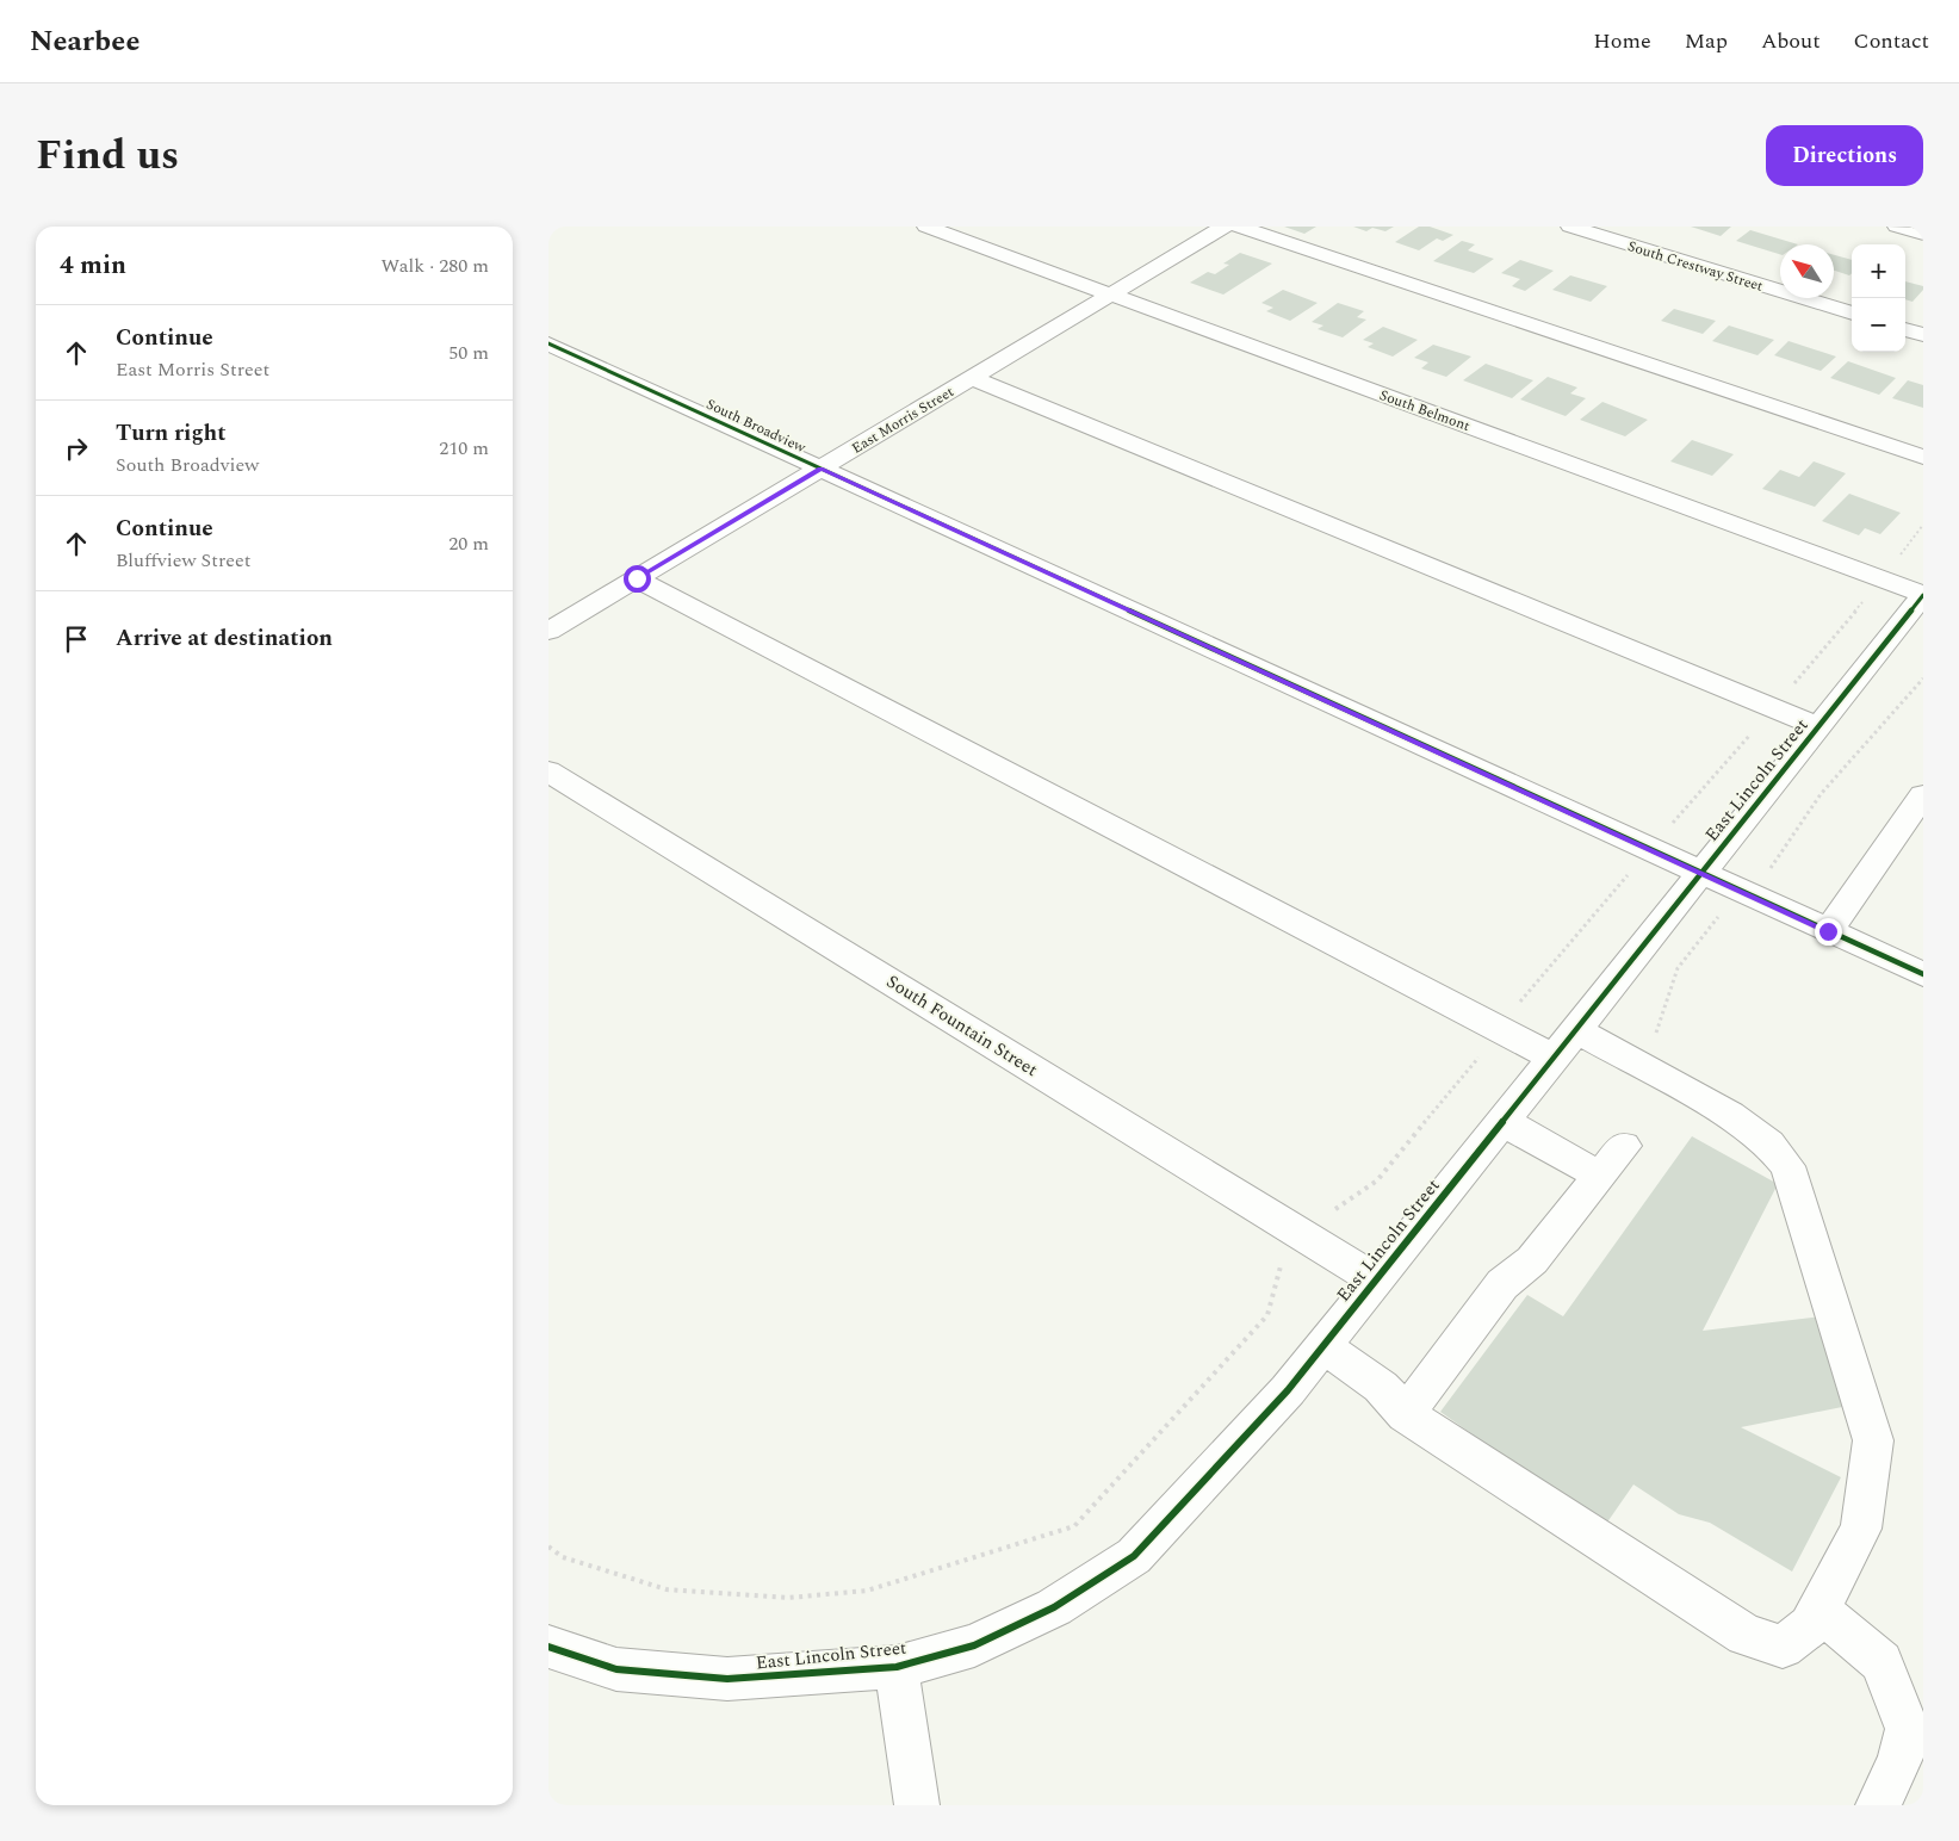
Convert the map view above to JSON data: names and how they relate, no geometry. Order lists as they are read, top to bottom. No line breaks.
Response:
{"streets":{"street":["South Crestway Street","South Belmont","East Morris Street","South Broadview","East Lincoln Street","South Fountain Street"]},"crossings":[["South Belmont","East Morris Street"],["South Belmont","East Lincoln Street"],["East Morris Street","South Broadview"],["South Broadview","East Lincoln Street"],["East Lincoln Street","South Fountain Street"]],"north":"top left","page":{"header":"Nearbee","nav":["Home","Map","About","Contact"],"title":"Find us","buttons":"Directions","heading":["4 min","Walk · 280 m"],"map_buttons":["+","−"],"list":[["Continue","East Morris Street","50 m"],["Turn right","South Broadview","210 m"],["Continue","Bluffview Street","20 m"],"Arrive at destination"]}}
